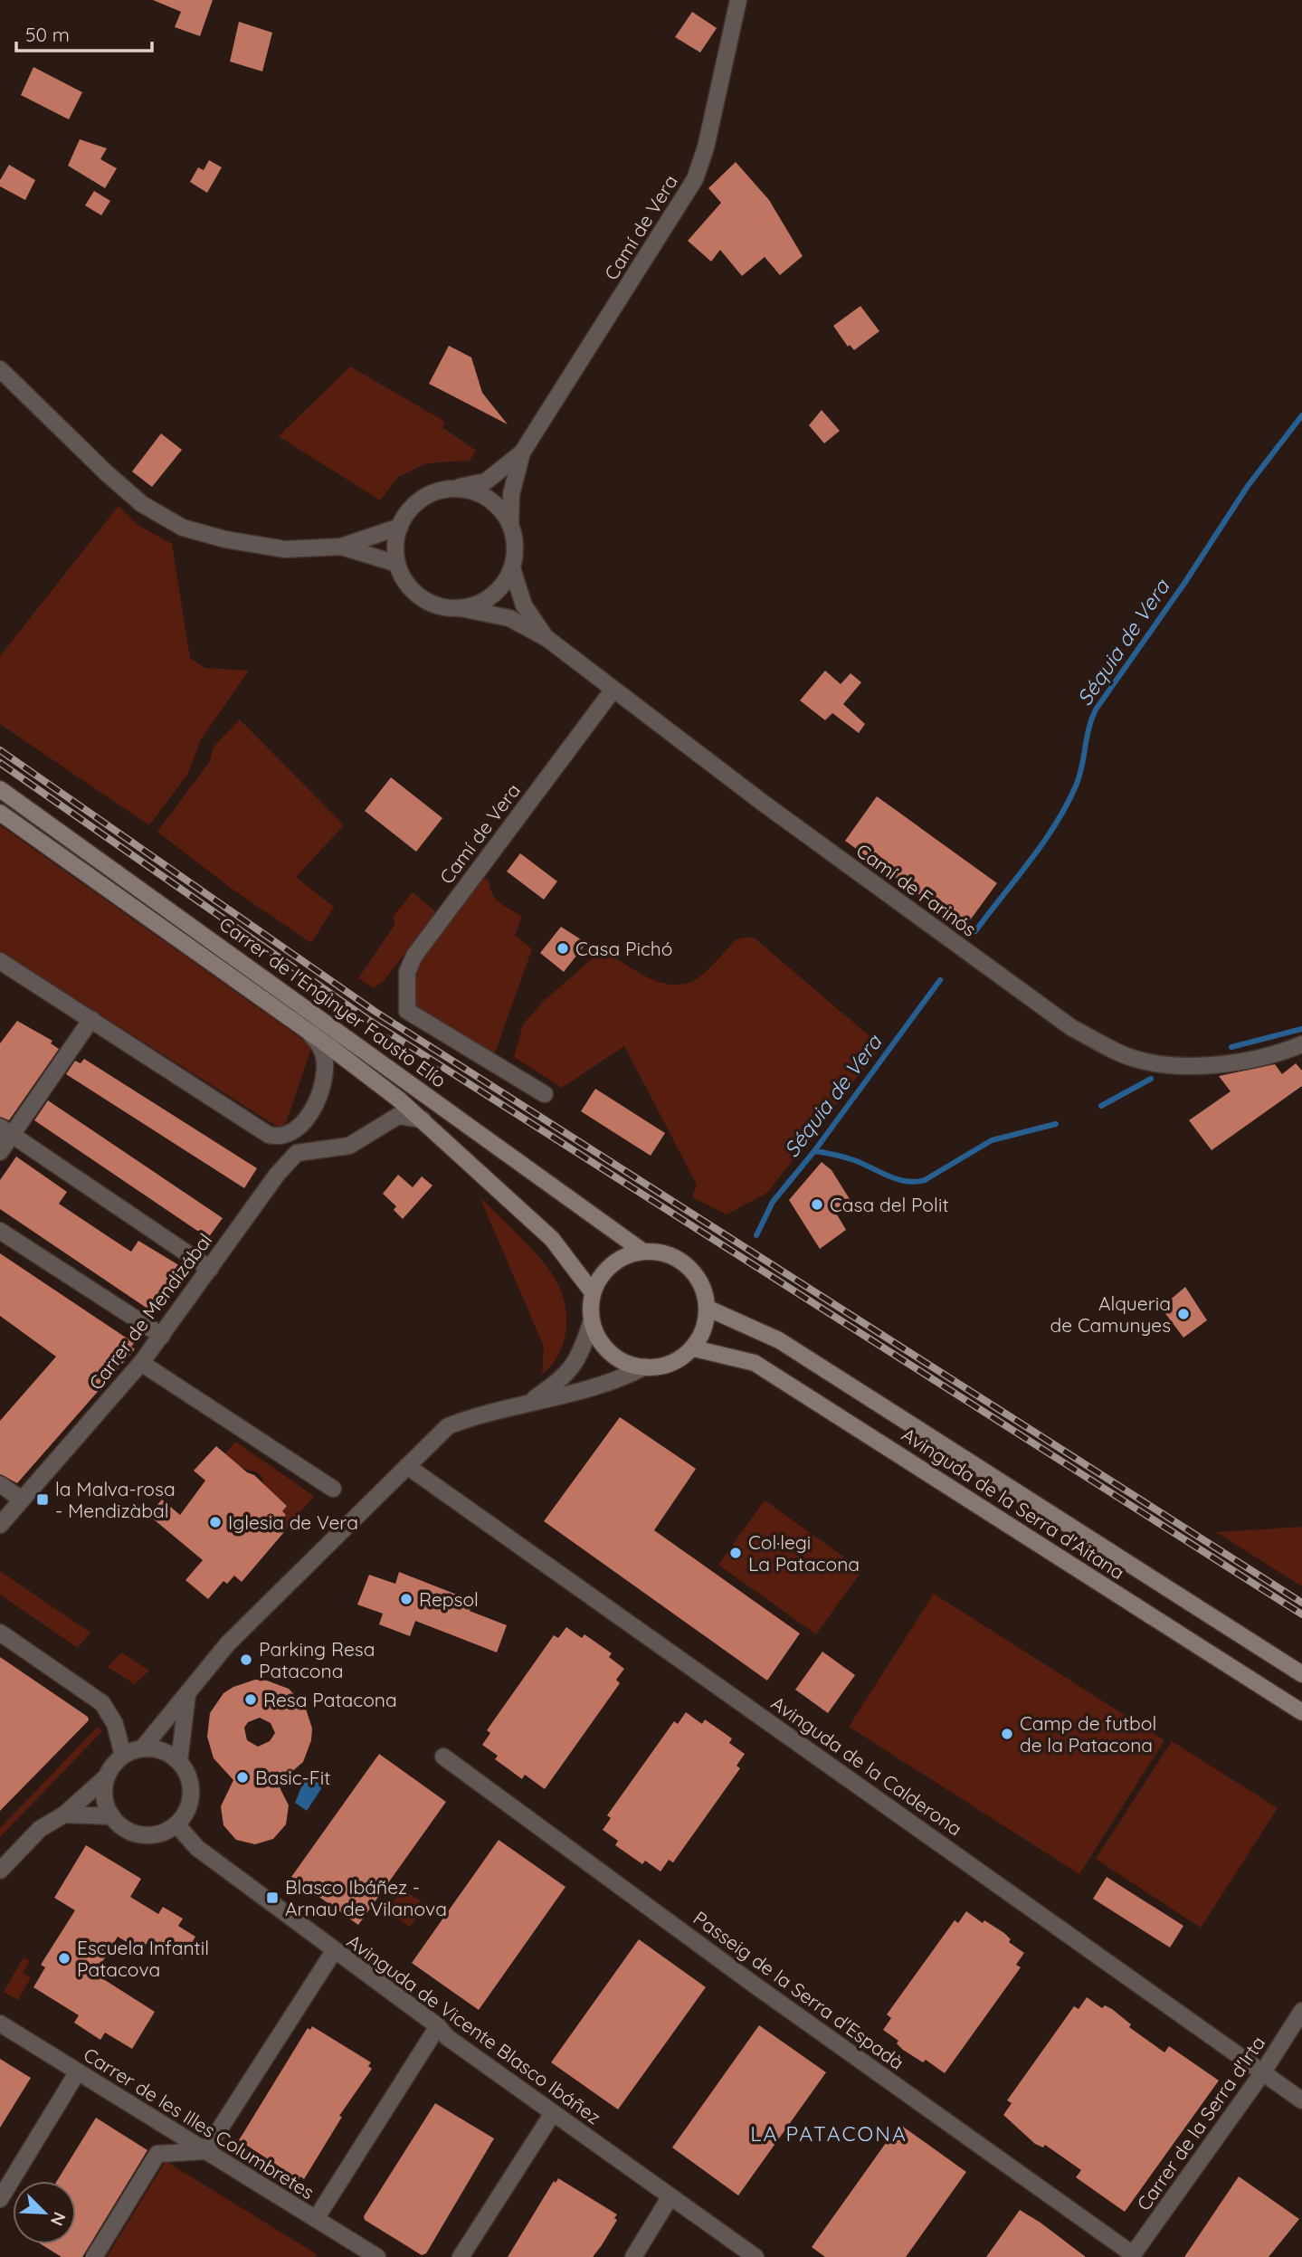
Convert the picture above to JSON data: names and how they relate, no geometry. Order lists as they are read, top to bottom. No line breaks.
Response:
{"streets":{"main road":["Carrer de l'Enginyer Fausto Elío","Avinguda de la Serra d'Aitana"],"street":["Camí de Vera","Camí de Farinós","Carrer de Mendizábal","Avinguda de la Calderona","Passeig de la Serra d'Espadà","Avinguda de Vicente Blasco Ibáñez","Carrer de les Illes Columbretes","Carrer de la Serra d'Irta"]},"crossings":[["Camí de Vera","Camí de Farinós"],["Carrer de l'Enginyer Fausto Elío","Carrer de Mendizábal"],["Carrer de l'Enginyer Fausto Elío","Avinguda de la Serra d'Aitana"],["Avinguda de la Calderona","Carrer de la Serra d'Irta"],["Passeig de la Serra d'Espadà","Carrer de la Serra d'Irta"]],"districts":["LA PATACONA"],"water":["Séquia de Vera"],"places":{"other":["Casa Pichó","Casa del Polit","Alqueria de Camunyes","Iglesia de Vera","Col·legi La Patacona","Repsol","Parking Resa Patacona","Resa Patacona","Camp de futbol de la Patacona","Basic-Fit","Escuela Infantil Patacova"],"transit":["la Malva-rosa - Mendizàbal","Blasco Ibáñez - Arnau de Vilanova"]},"scale_bar":"50 m","north":"bottom right"}
